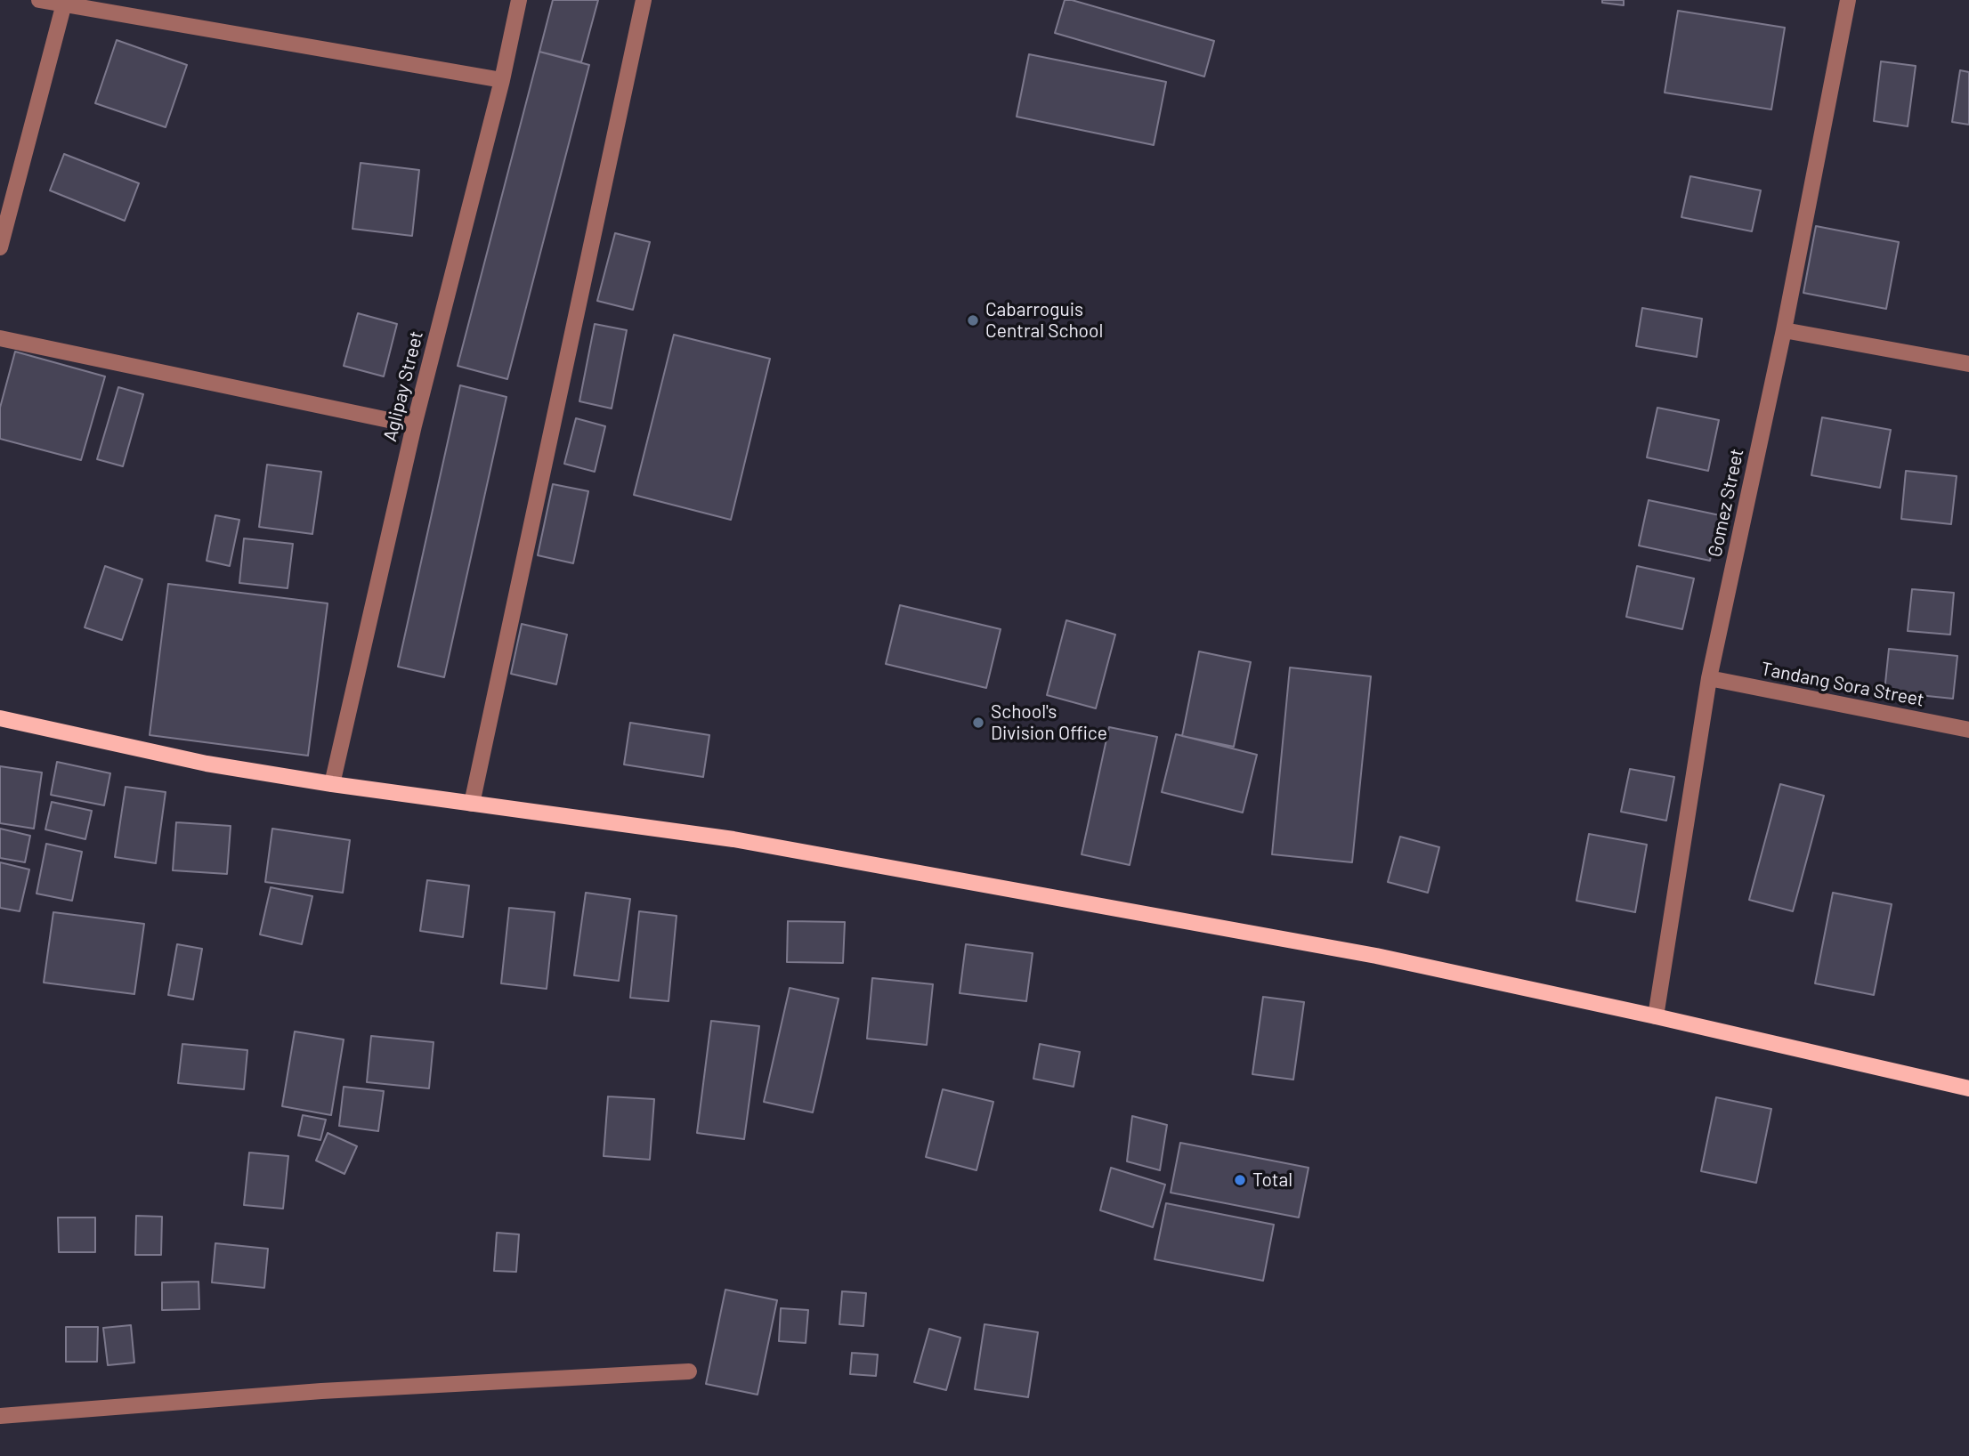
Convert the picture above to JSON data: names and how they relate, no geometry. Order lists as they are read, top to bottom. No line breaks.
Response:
{"streets":{"street":["Aglipay Street","Gomez Street","Tandang Sora Street"]},"crossings":[["Gomez Street","Tandang Sora Street"]],"places":["Cabarroguis Central School","School's Division Office","Total"]}
